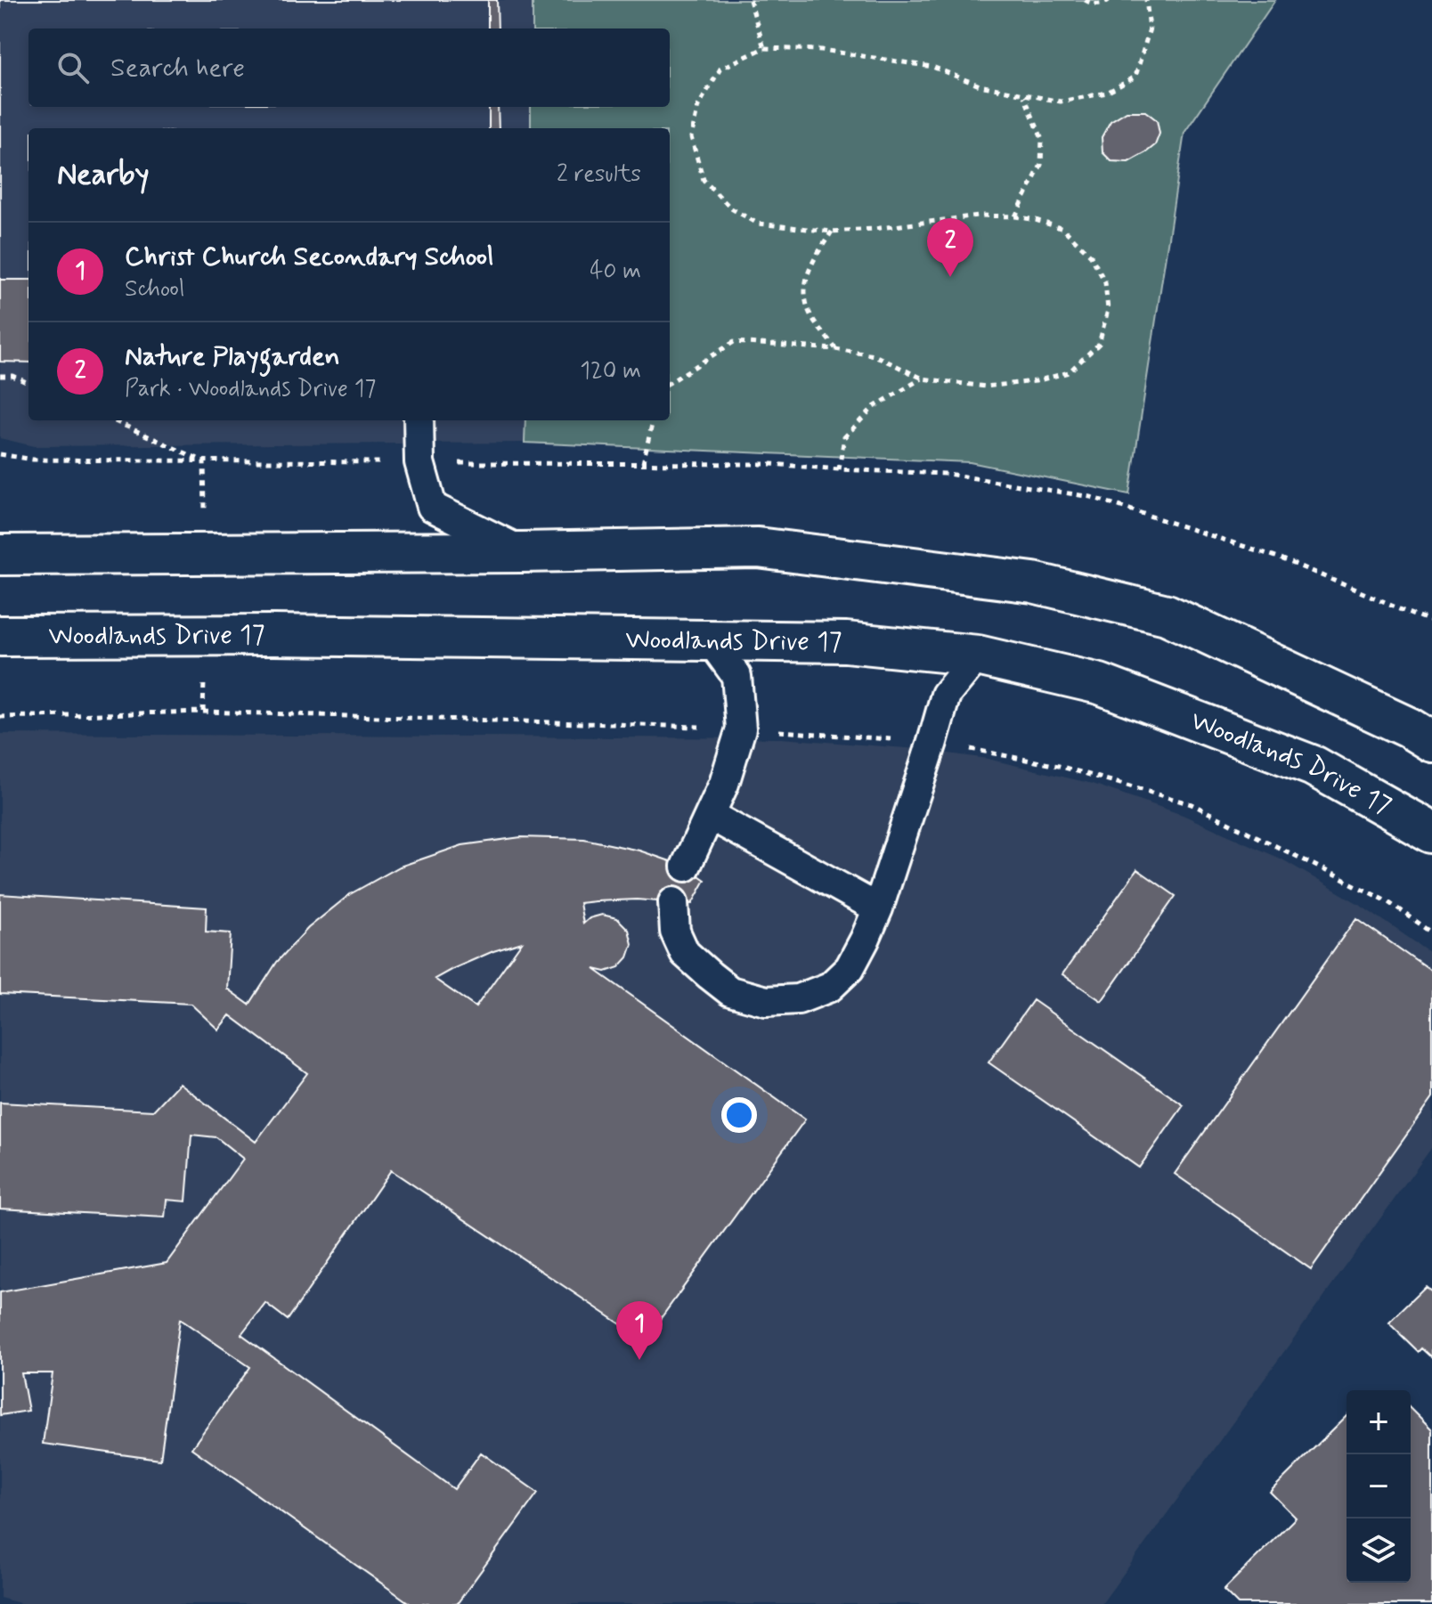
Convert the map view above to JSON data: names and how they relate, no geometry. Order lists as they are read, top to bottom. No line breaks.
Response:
{"streets":{"street":["Woodlands Drive 17"]},"page":{"search":"Search here","heading":["Nearby","2 results"],"pins":["2","1"],"list":[{"mark":"1","name":"Christ Church Secondary School","note":"School","value":"40 m"},{"mark":"2","name":"Nature Playgarden","note":"Park · Woodlands Drive 17","value":"120 m"}],"map_buttons":["+","−"]}}
